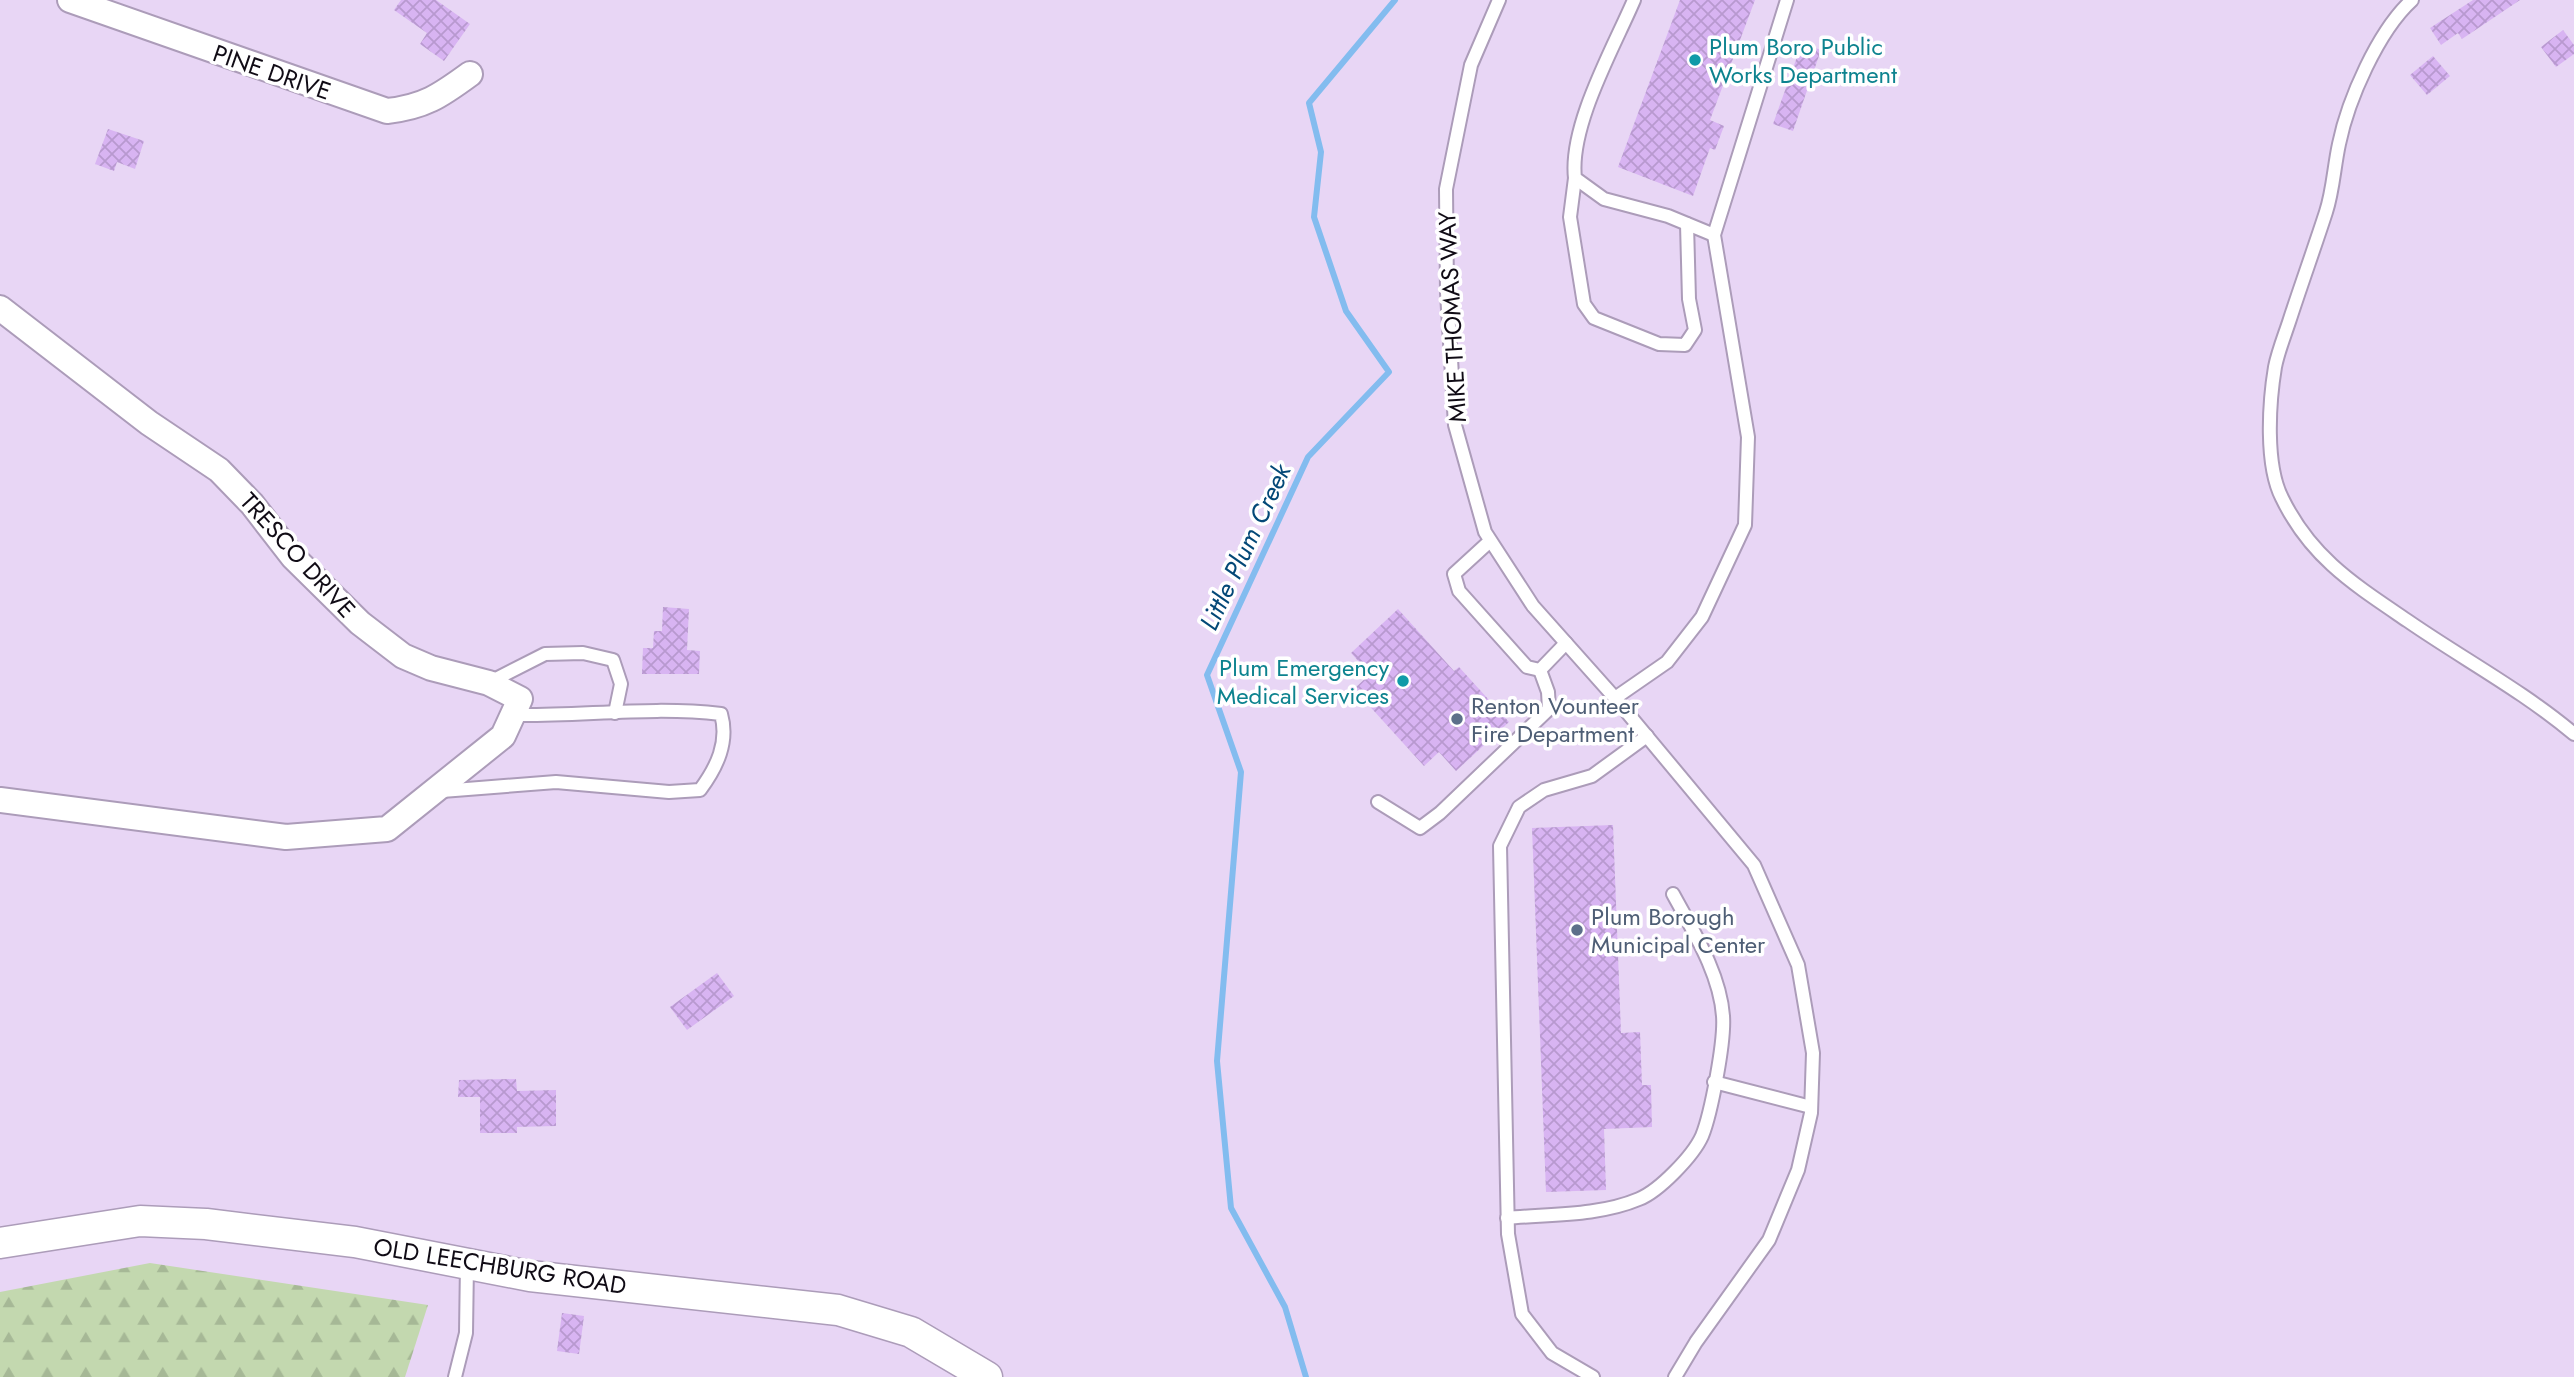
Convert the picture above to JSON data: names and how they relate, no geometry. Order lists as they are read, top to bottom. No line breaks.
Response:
{"streets":{"street":["PINE DRIVE","TRESCO DRIVE","OLD LEECHBURG ROAD"],"lane":["MIKE THOMAS WAY"]},"water":["Little Plum Creek"],"places":["Plum Boro Public Works Department","Plum Emergency Medical Services","Renton Vounteer Fire Department","Plum Borough Municipal Center"]}
